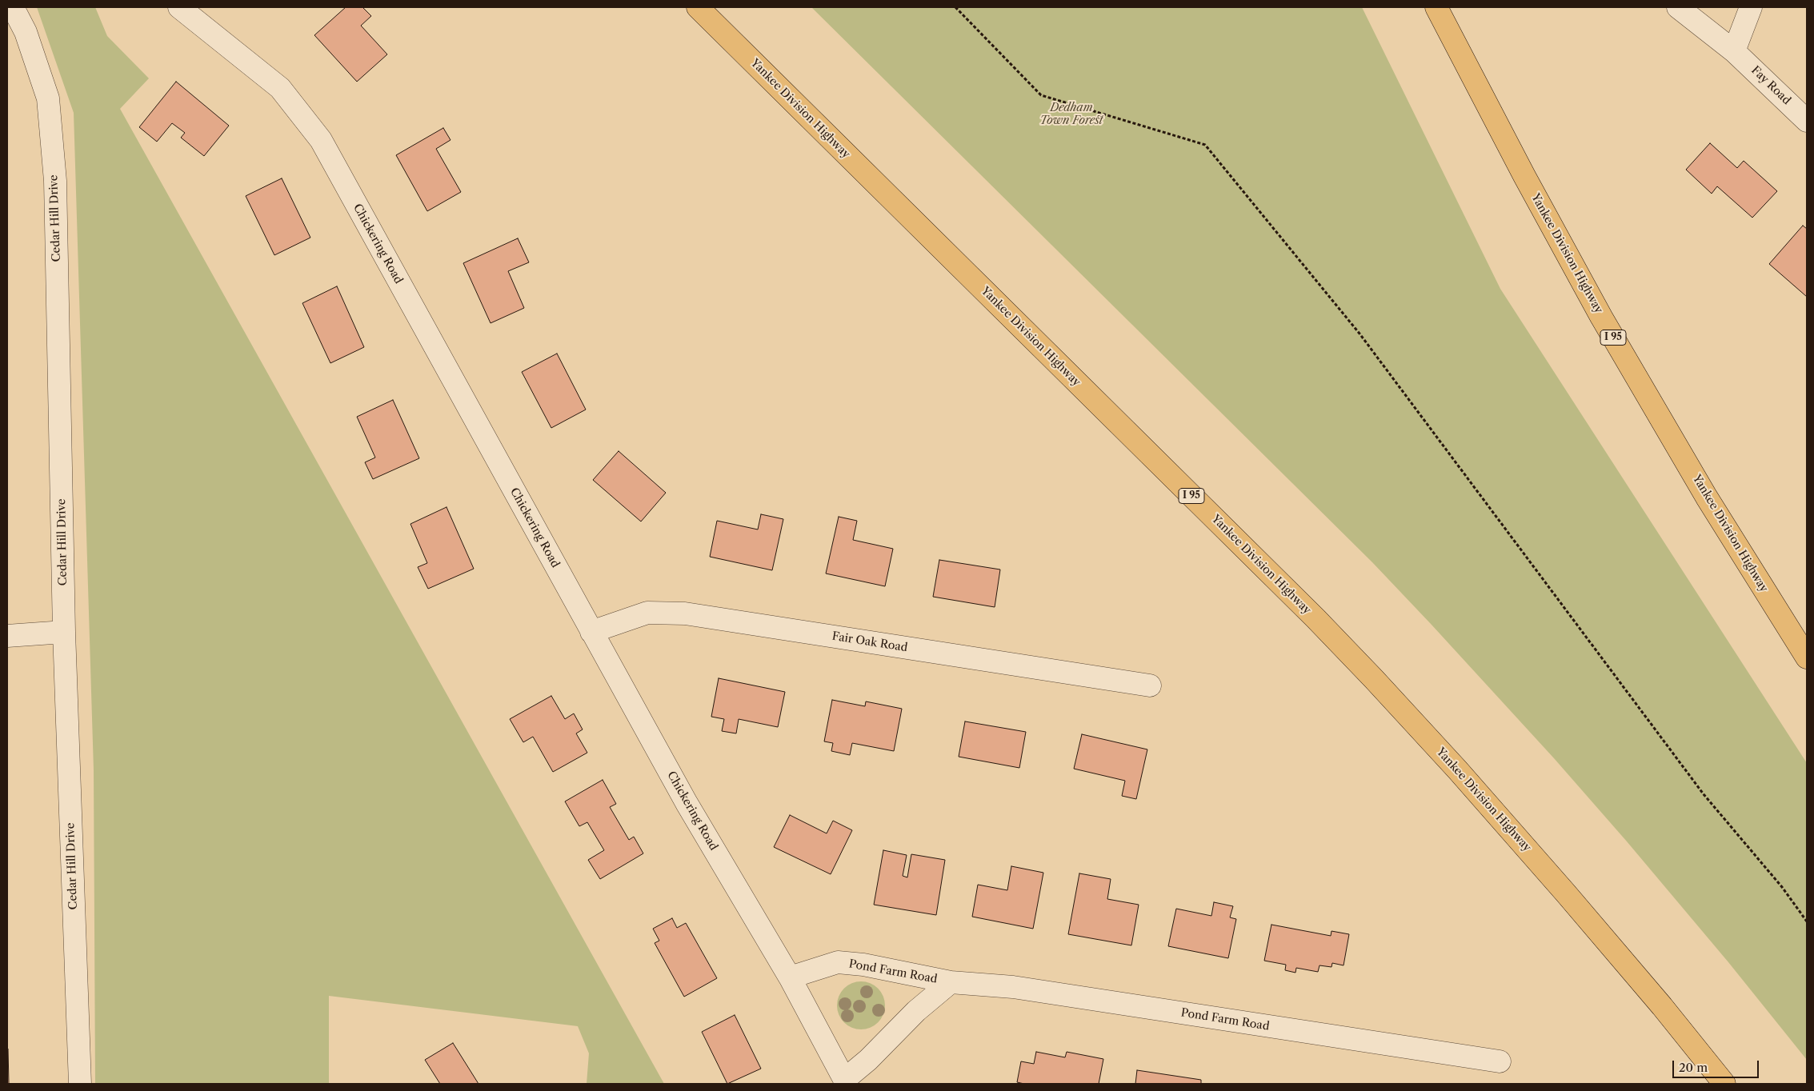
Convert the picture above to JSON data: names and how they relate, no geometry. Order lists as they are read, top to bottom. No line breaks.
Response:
{"streets":{"highway":["Yankee Division Highway","I 95"],"street":["Fay Road","Cedar Hill Drive","Chickering Road","Fair Oak Road","Pond Farm Road"]},"crossings":[["Chickering Road","Fair Oak Road"],["Chickering Road","Pond Farm Road"]],"parks":["Dedham Town Forest"],"scale_bar":"20 m"}
